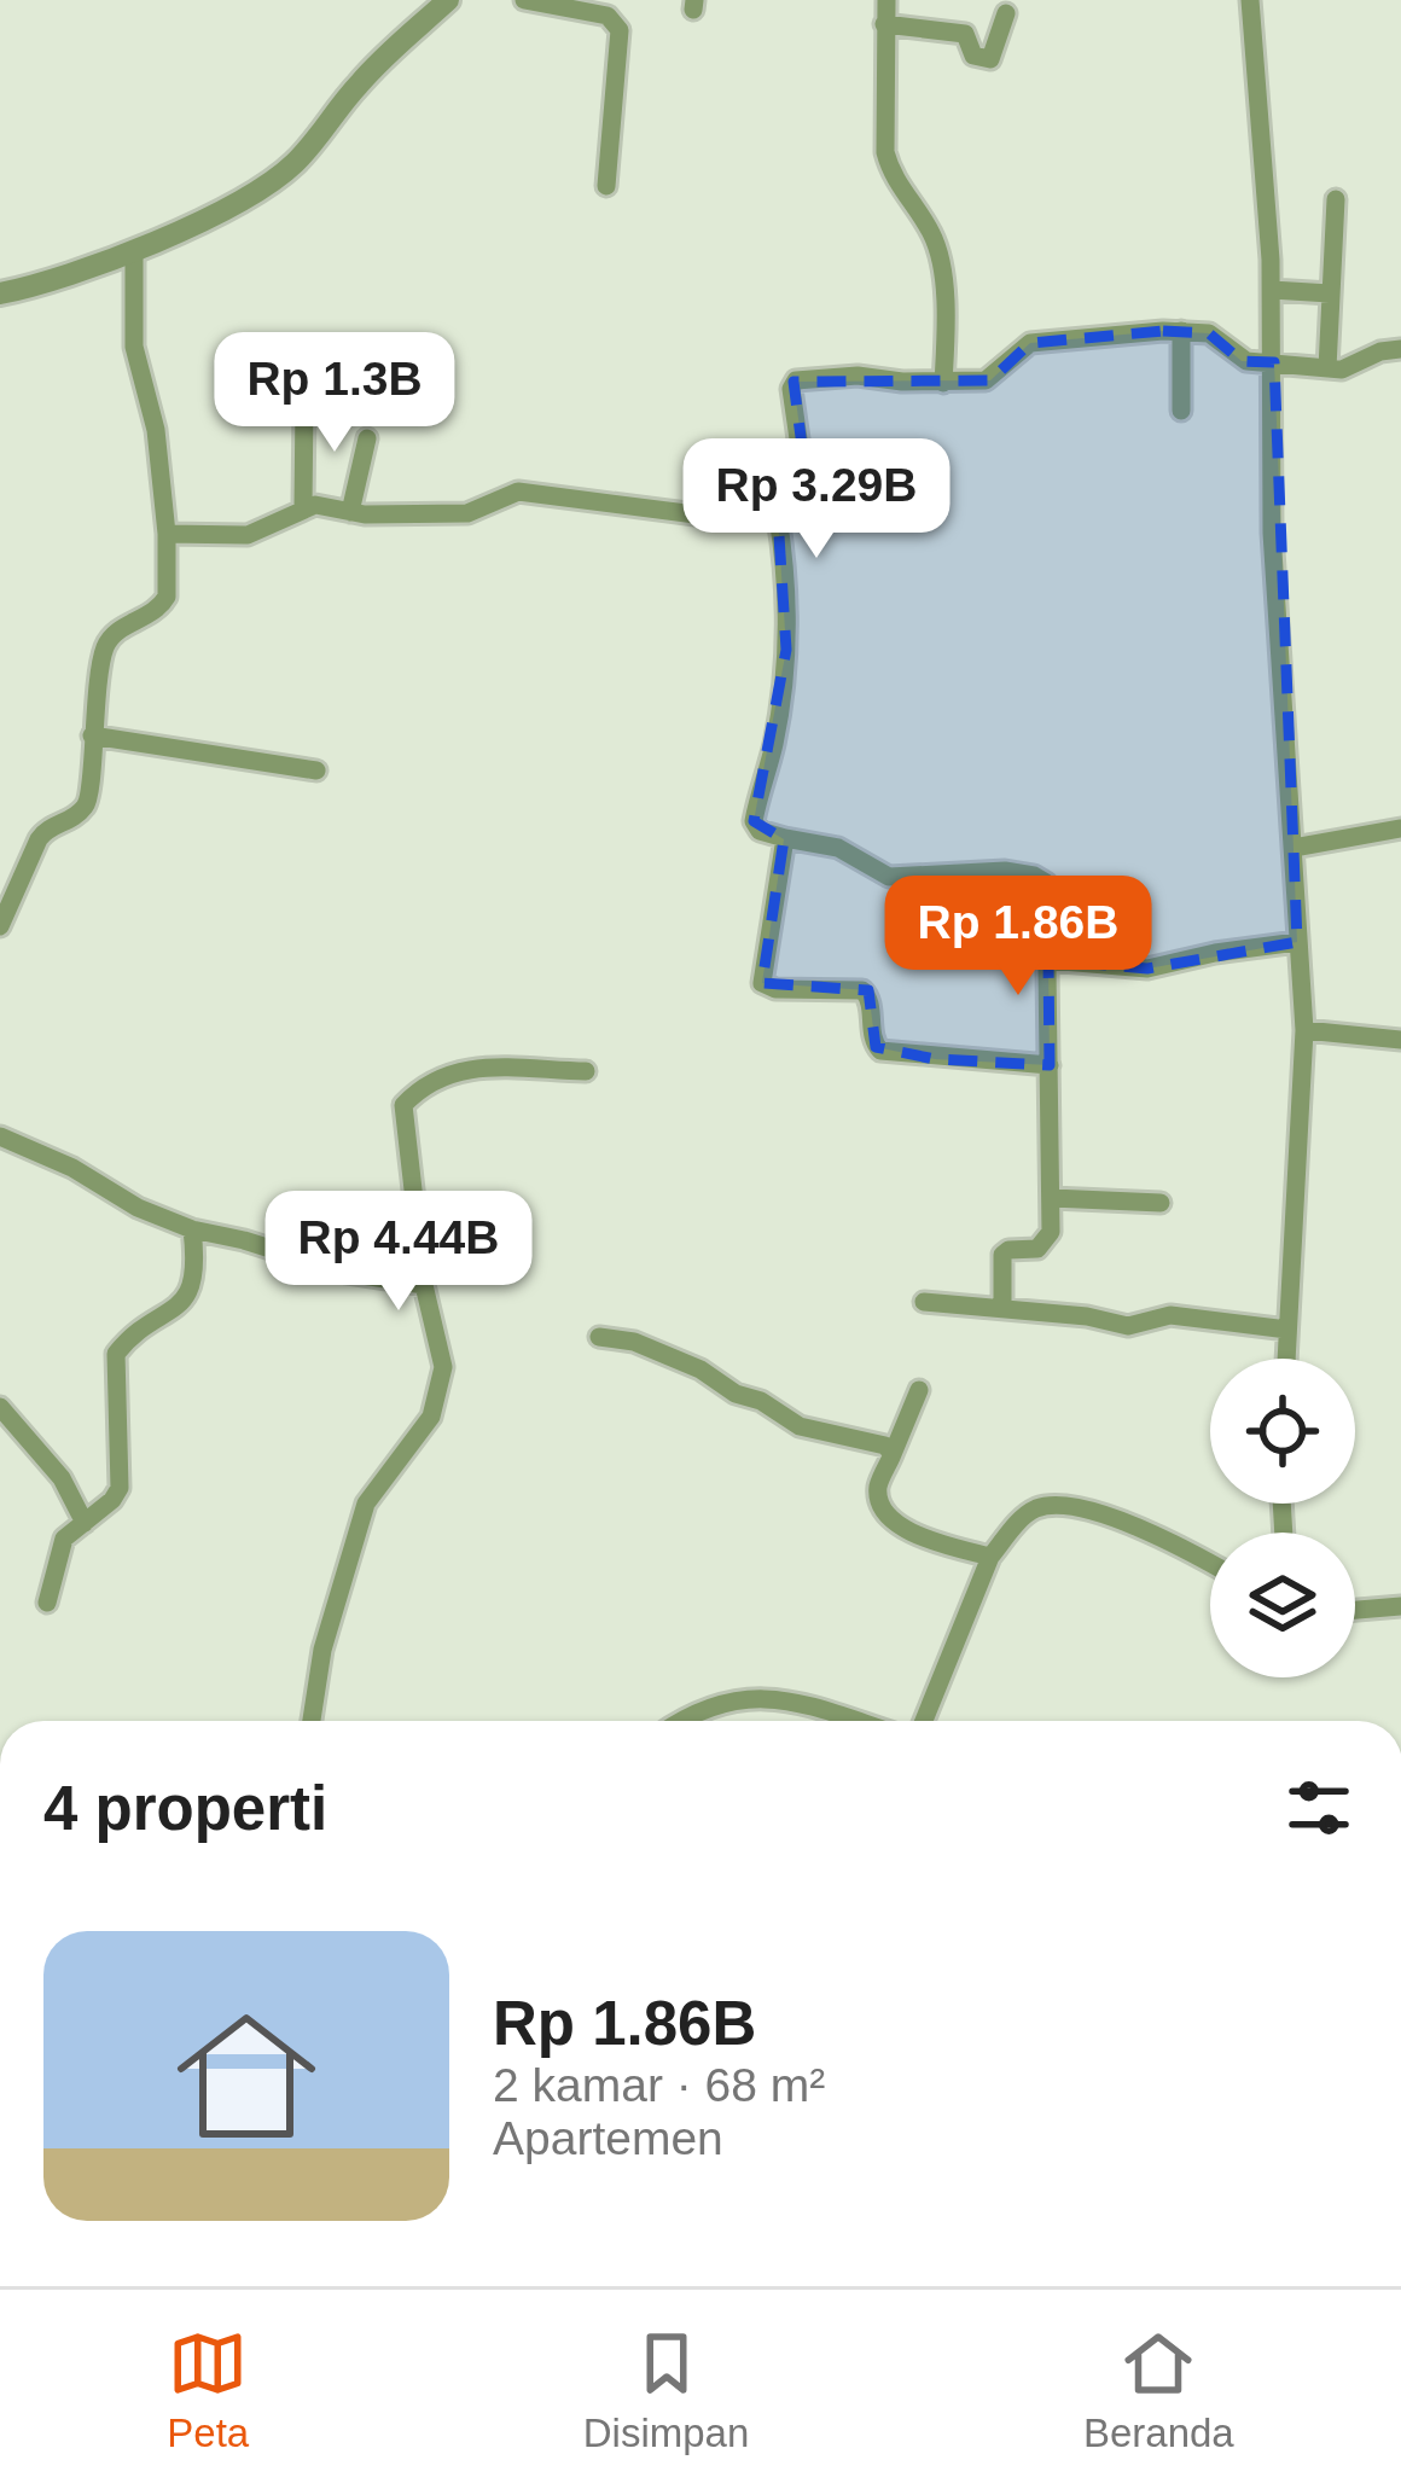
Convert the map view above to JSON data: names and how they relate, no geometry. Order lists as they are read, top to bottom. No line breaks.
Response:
{"page":{"price":["Rp 1.3B","Rp 3.29B","Rp 1.86B","Rp 4.44B"],"heading":"4 properti","list":[{"name":"Rp 1.86B","note":"2 kamar · 68 m² · Apartemen"}],"tabs":["Peta","Disimpan","Beranda"]}}
